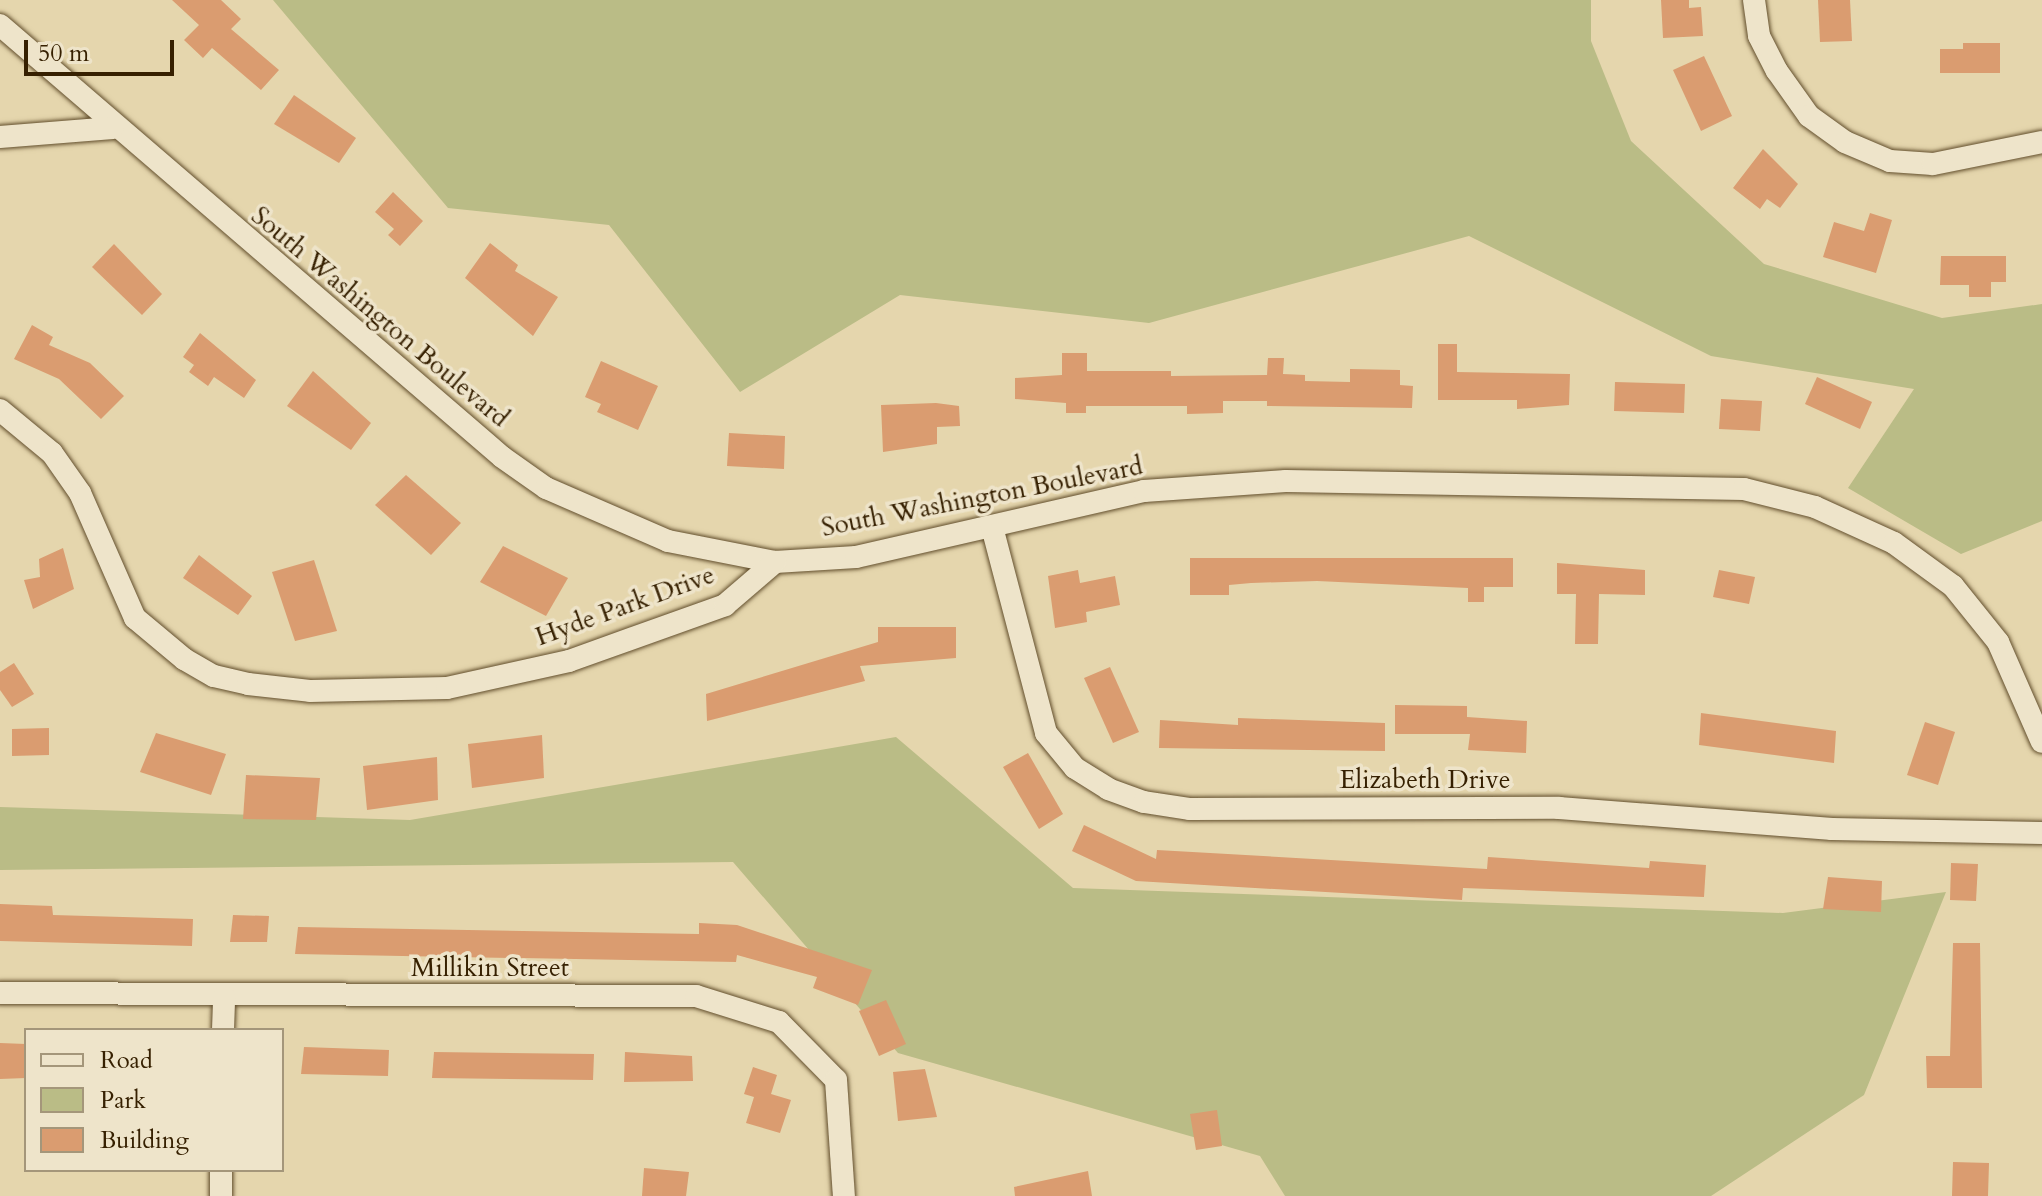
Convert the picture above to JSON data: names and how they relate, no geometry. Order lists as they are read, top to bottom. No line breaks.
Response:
{"streets":{"street":["South Washington Boulevard","Hyde Park Drive","Elizabeth Drive","Millikin Street"]},"crossings":[["South Washington Boulevard","Hyde Park Drive"],["South Washington Boulevard","Elizabeth Drive"]],"legend":["Road","Park","Building"],"scale_bar":"50 m"}
